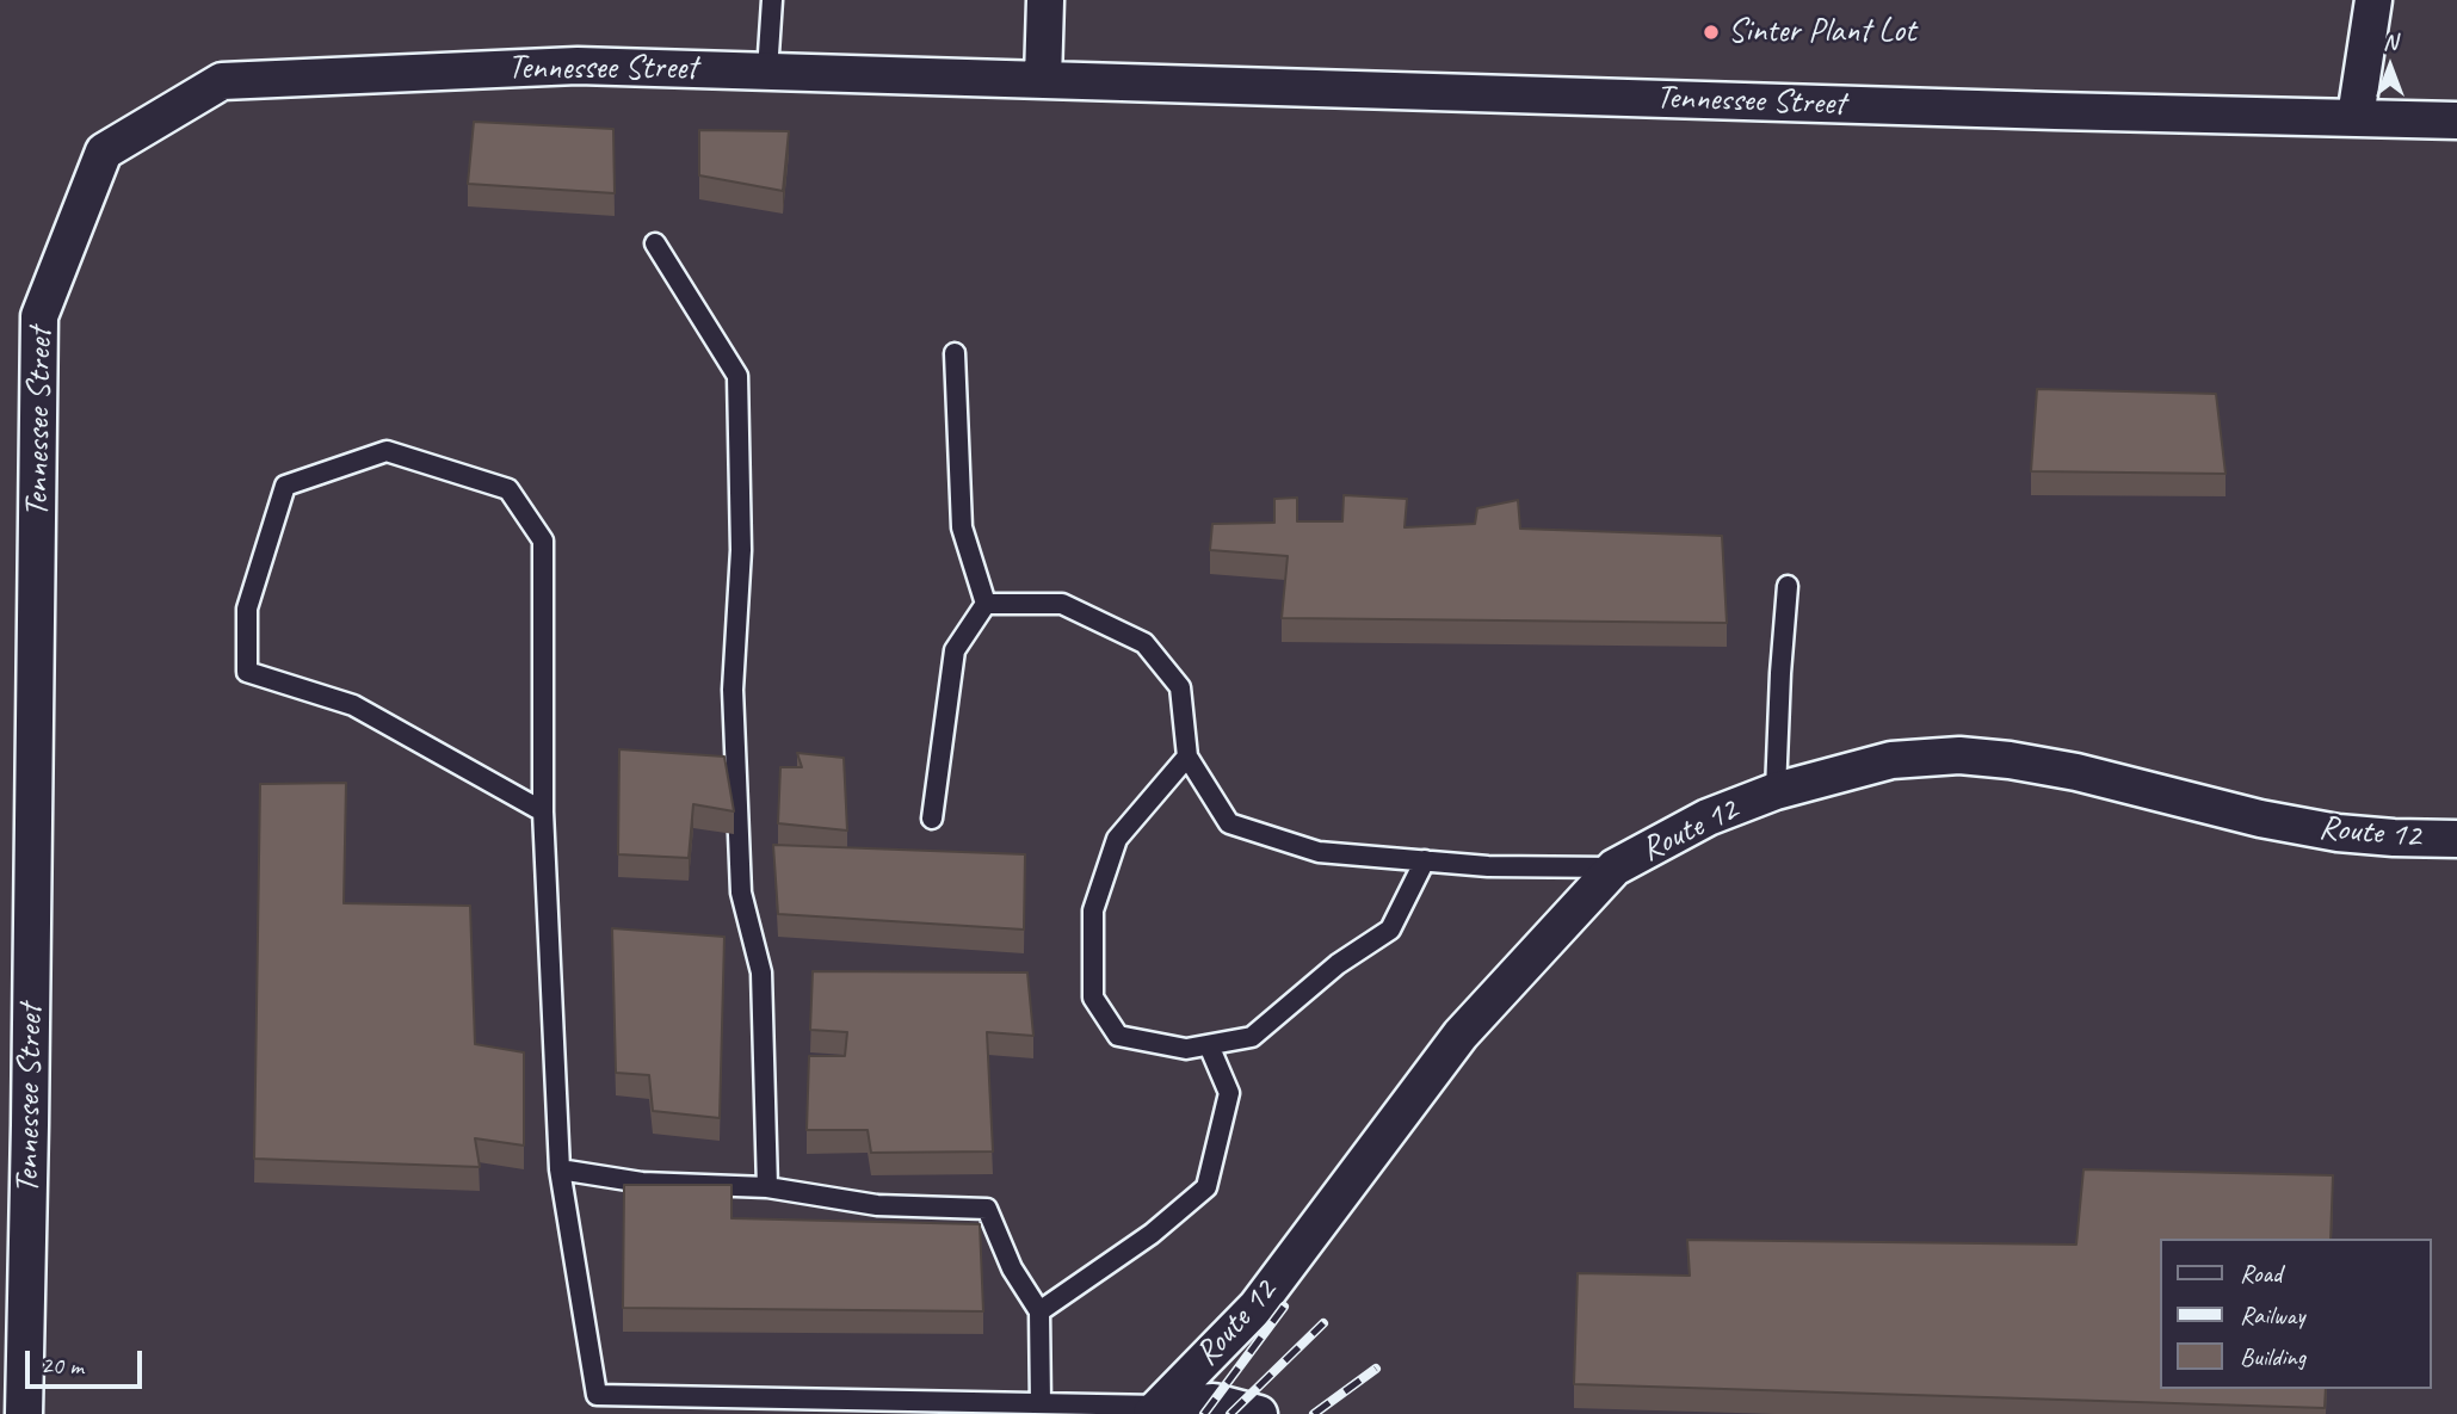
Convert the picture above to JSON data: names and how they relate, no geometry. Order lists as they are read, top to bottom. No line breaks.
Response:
{"streets":{"street":["Tennessee Street","Route 12"]},"places":["Sinter Plant Lot"],"legend":["Road","Railway","Building"],"scale_bar":"20 m","north":"top"}
